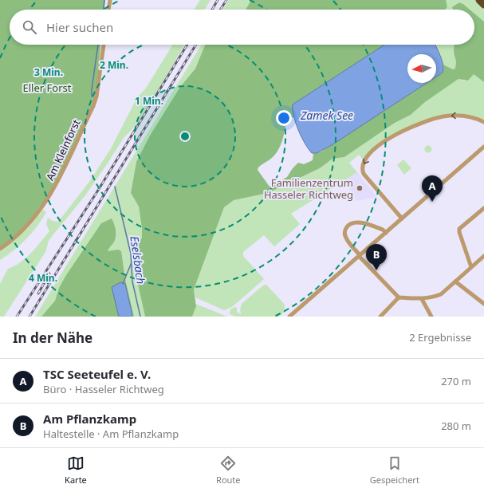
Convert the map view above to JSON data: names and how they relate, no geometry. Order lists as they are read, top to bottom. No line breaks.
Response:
{"streets":{"street":["Am Kleinforst"]},"water":["Zamek See","Eselsbach"],"parks":["Eller Forst"],"places":["Familienzentrum Hasseler Richtweg"],"north":"left","page":{"search":"Hier suchen","pins":["A","B"],"heading":["In der Nähe","2 Ergebnisse"],"list":[{"mark":"A","name":"TSC Seeteufel e. V.","note":"Büro · Hasseler Richtweg","value":"270 m"},{"mark":"B","name":"Am Pflanzkamp","note":"Haltestelle · Am Pflanzkamp","value":"280 m"}],"nav":["Karte","Route","Gespeichert"]},"rings":["2 Min.","3 Min.","1 Min.","4 Min."]}
